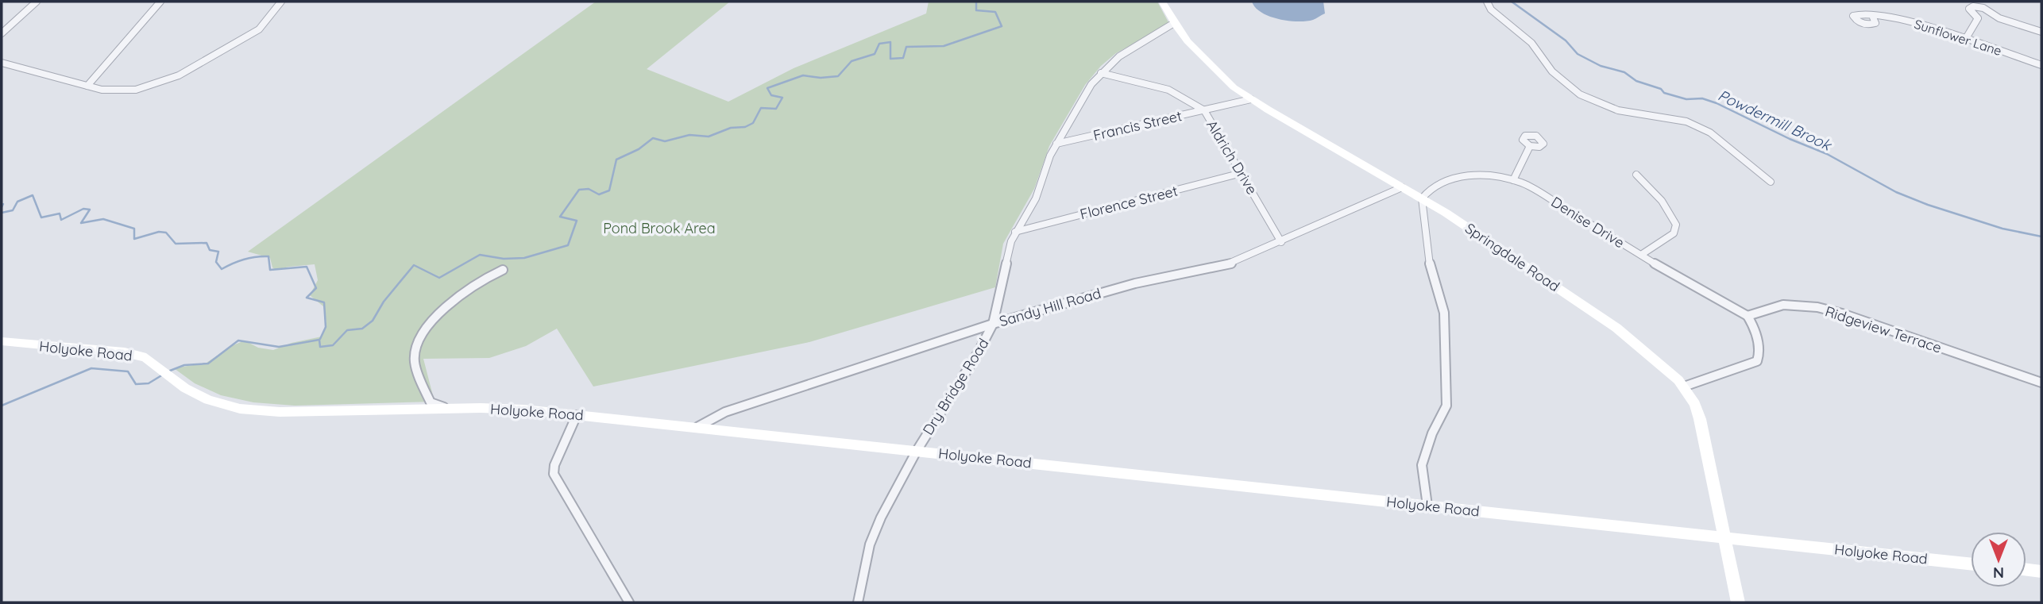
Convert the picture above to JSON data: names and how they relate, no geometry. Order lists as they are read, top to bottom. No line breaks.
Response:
{"streets":{"street":["Sunflower Lane","Francis Street","Aldrich Drive","Florence Street","Denise Drive","Springdale Road","Sandy Hill Road","Ridgeview Terrace","Holyoke Road","Dry Bridge Road"]},"crossings":[["Francis Street","Aldrich Drive"],["Francis Street","Springdale Road"],["Francis Street","Dry Bridge Road"],["Aldrich Drive","Florence Street"],["Aldrich Drive","Sandy Hill Road"],["Aldrich Drive","Dry Bridge Road"],["Florence Street","Dry Bridge Road"],["Denise Drive","Springdale Road"],["Denise Drive","Ridgeview Terrace"],["Springdale Road","Sandy Hill Road"],["Springdale Road","Holyoke Road"],["Springdale Road","Dry Bridge Road"],["Sandy Hill Road","Holyoke Road"],["Sandy Hill Road","Dry Bridge Road"],["Holyoke Road","Dry Bridge Road"]],"water":["Powdermill Brook"],"parks":["Pond Brook Area"],"north":"bottom"}
